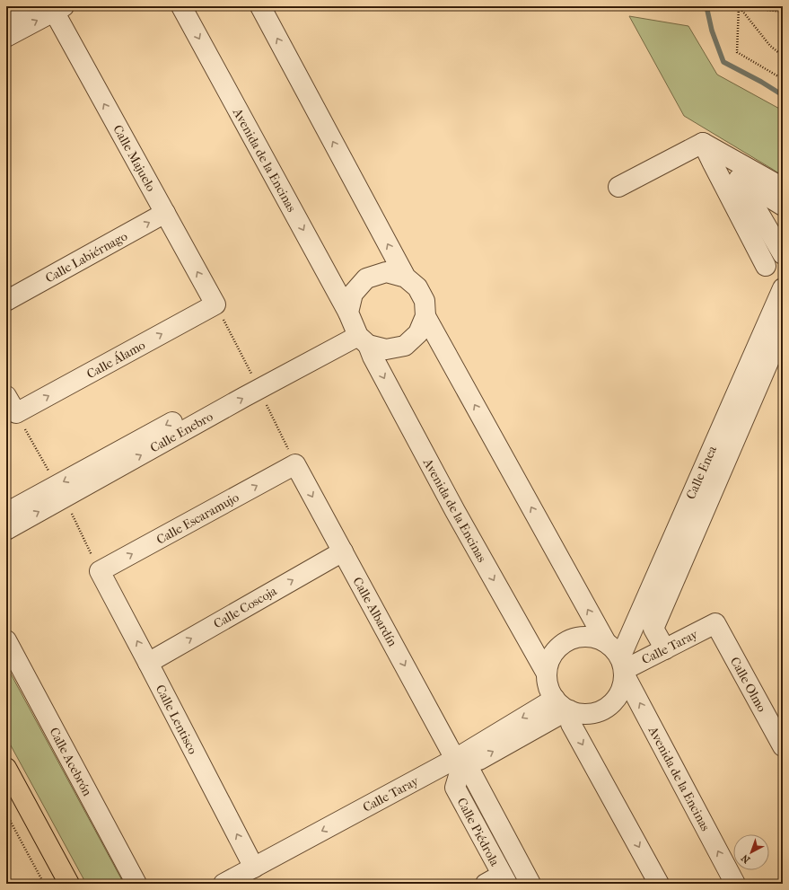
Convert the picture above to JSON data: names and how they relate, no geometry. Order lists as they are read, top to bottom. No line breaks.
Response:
{"streets":{"street":["Calle Majuelo","Avenida de la Encinas","Calle Labiérnago","Calle Álamo","Calle Enebro","Calle Enea","Calle Escaramujo","Calle Coscoja","Calle Albardín","Calle Taray","Calle Olmo","Calle Lentisco","Calle Acebrón","Calle Piédrola"]},"crossings":[["Calle Majuelo","Calle Labiérnago"],["Calle Majuelo","Calle Álamo"],["Avenida de la Encinas","Calle Enebro"],["Avenida de la Encinas","Calle Enea"],["Avenida de la Encinas","Calle Taray"],["Calle Enea","Calle Taray"],["Calle Escaramujo","Calle Albardín"],["Calle Escaramujo","Calle Lentisco"],["Calle Coscoja","Calle Albardín"],["Calle Coscoja","Calle Lentisco"],["Calle Albardín","Calle Taray"],["Calle Albardín","Calle Piédrola"],["Calle Taray","Calle Olmo"],["Calle Taray","Calle Lentisco"],["Calle Taray","Calle Piédrola"]],"one_way":["Calle Majuelo","Calle Labiérnago","Calle Álamo","Calle Escaramujo","Calle Coscoja","Calle Albardín","Calle Lentisco"],"north":"bottom left"}
